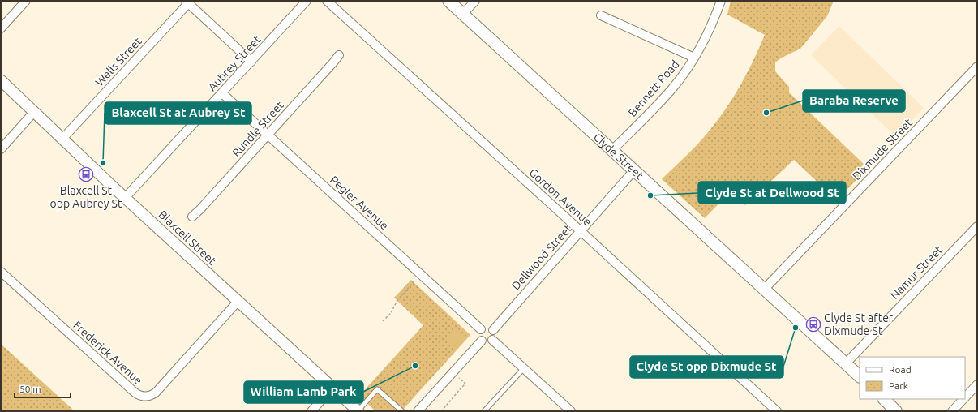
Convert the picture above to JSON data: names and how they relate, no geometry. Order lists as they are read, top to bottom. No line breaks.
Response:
{"streets":{"main road":["Clyde Street"],"street":["Wells Street","Aubrey Street","Bennett Road","Rundle Street","Dixmude Street","Gordon Avenue","Pegler Avenue","Blaxcell Street","Dellwood Street","Namur Street","Frederick Avenue"]},"crossings":[["Wells Street","Blaxcell Street"],["Aubrey Street","Pegler Avenue"],["Aubrey Street","Blaxcell Street"],["Bennett Road","Clyde Street"],["Rundle Street","Pegler Avenue"],["Dixmude Street","Clyde Street"],["Clyde Street","Dellwood Street"],["Clyde Street","Namur Street"],["Gordon Avenue","Dellwood Street"],["Pegler Avenue","Dellwood Street"],["Blaxcell Street","Frederick Avenue"]],"places":{"other":["Baraba Reserve","Blaxcell St at Aubrey St","Clyde St at Dellwood St","Clyde St opp Dixmude St","William Lamb Park"],"bus stop":["Blaxcell St opp Aubrey St","Clyde St after Dixmude St"]},"legend":["Road","Park"],"scale_bar":"50 m"}
